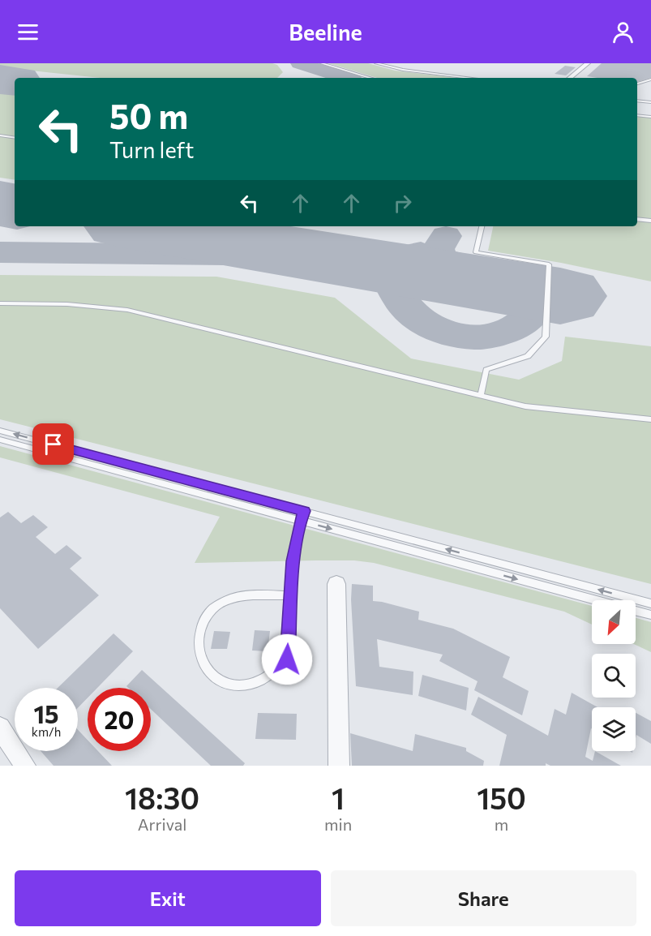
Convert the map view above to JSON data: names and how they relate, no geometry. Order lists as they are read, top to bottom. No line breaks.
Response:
{"north":"bottom left","page":{"header":"Beeline","turn":["50 m","Turn left"],"speed":"15 km/h","limit":"20","eta":["18:30","Arrival","1","min","150","m"],"buttons":["Exit","Share"]}}
